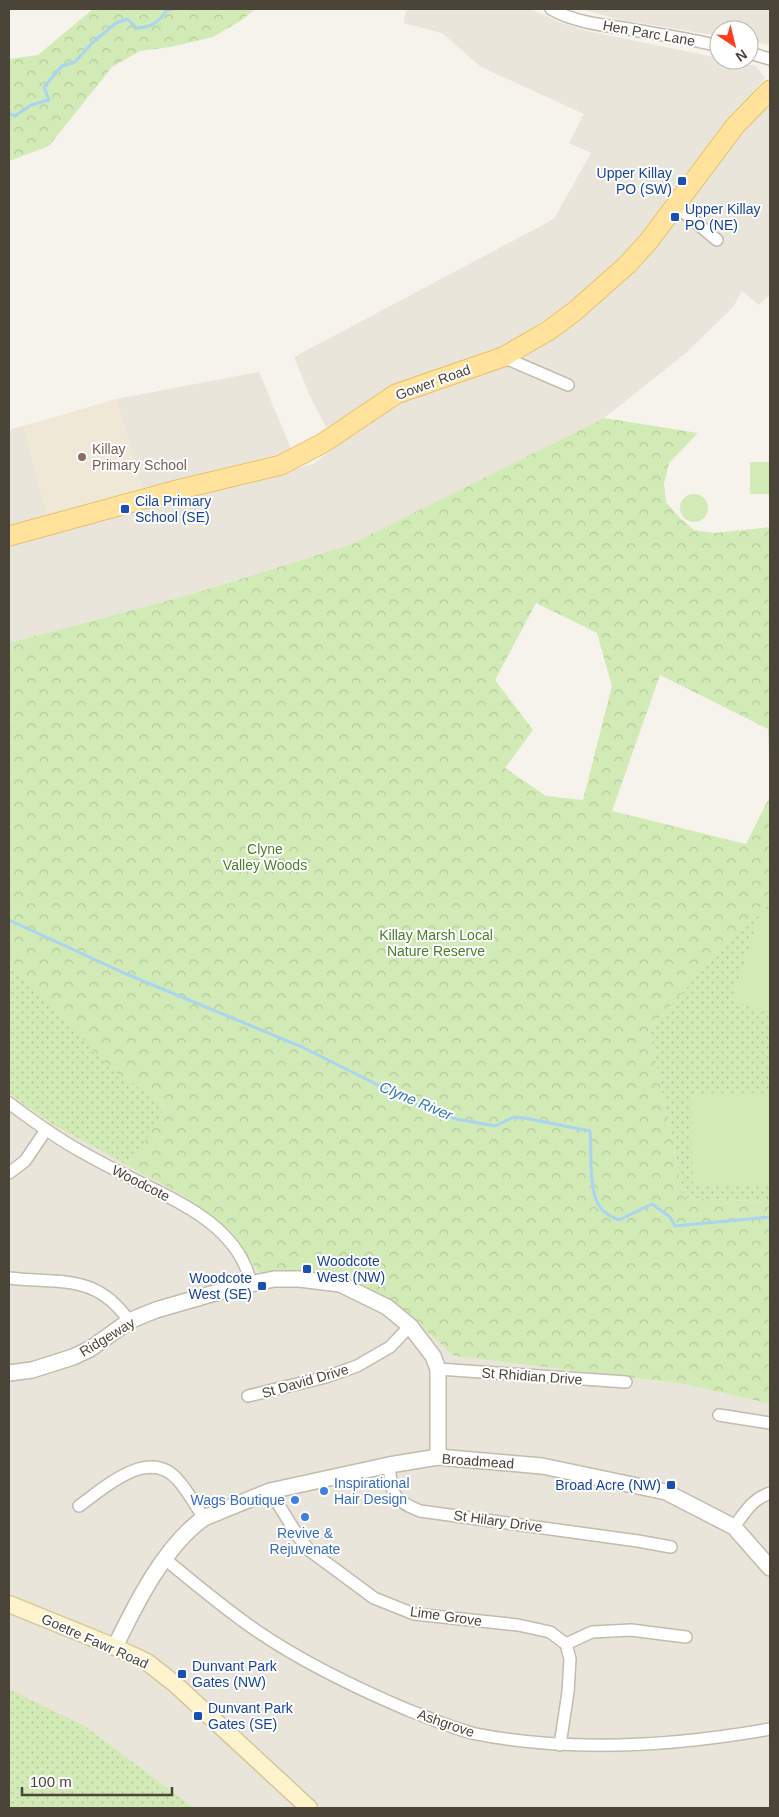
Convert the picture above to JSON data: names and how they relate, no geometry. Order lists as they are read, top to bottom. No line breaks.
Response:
{"streets":{"main road":["Gower Road","Goetre Fawr Road"],"street":["Hen Parc Lane","Woodcote","Ridgeway","St Rhidian Drive","St David Drive","Broadmead","St Hilary Drive","Lime Grove","Ashgrove"]},"crossings":[["Woodcote","Ridgeway"],["Ridgeway","St Rhidian Drive"],["Ridgeway","St David Drive"],["Ridgeway","Broadmead"],["Broadmead","St Hilary Drive"],["Broadmead","Lime Grove"],["Broadmead","Goetre Fawr Road"],["Broadmead","Ashgrove"]],"water":["Clyne River"],"parks":["Clyne Valley Woods","Killay Marsh Local Nature Reserve"],"places":{"transit":["Upper Killay PO (SW)","Upper Killay PO (NE)","Cila Primary School (SE)","Woodcote West (NW)","Woodcote West (SE)","Broad Acre (NW)","Dunvant Park Gates (NW)","Dunvant Park Gates (SE)"],"other":["Killay Primary School","Inspirational Hair Design","Wags Boutique","Revive & Rejuvenate"]},"scale_bar":"100 m","north":"bottom right"}
